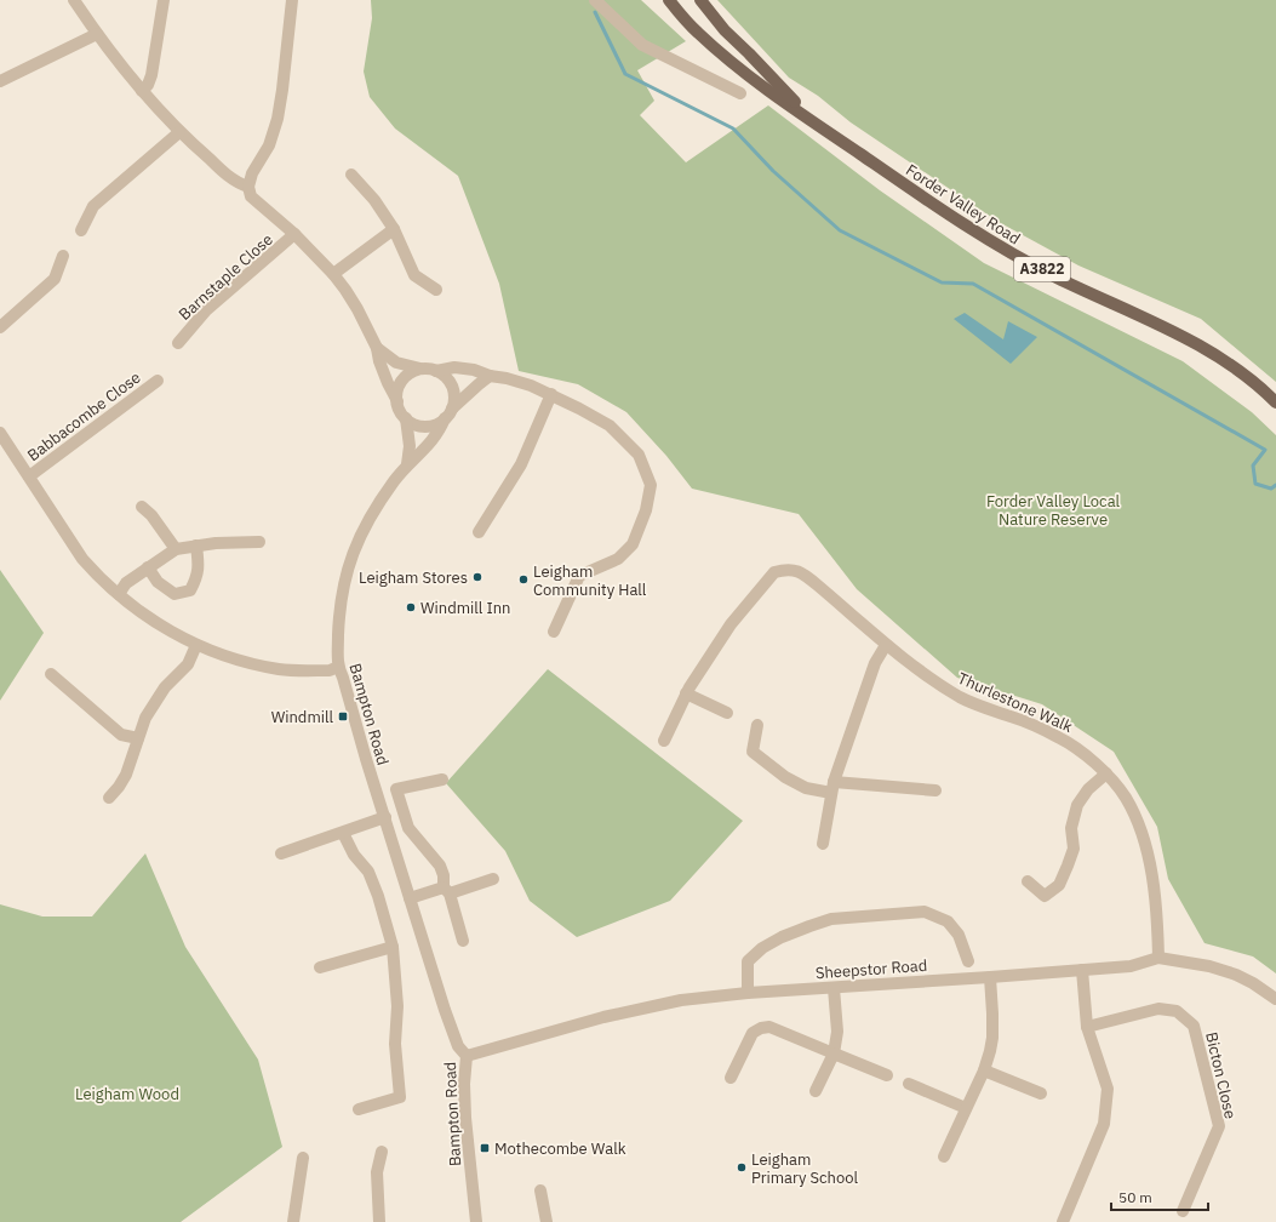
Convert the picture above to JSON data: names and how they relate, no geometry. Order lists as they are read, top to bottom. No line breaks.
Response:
{"streets":{"main road":["Forder Valley Road","A3822"],"street":["Barnstaple Close","Babbacombe Close","Thurlestone Walk","Bampton Road","Sheepstor Road","Bicton Close"]},"crossings":[["Barnstaple Close","Bampton Road"],["Babbacombe Close","Bampton Road"],["Thurlestone Walk","Sheepstor Road"],["Bampton Road","Sheepstor Road"]],"parks":["Forder Valley Local Nature Reserve","Leigham Wood"],"places":{"other":["Leigham Stores","Leigham Community Hall","Windmill Inn","Leigham Primary School"],"transit":["Windmill","Mothecombe Walk"]},"scale_bar":"50 m"}
